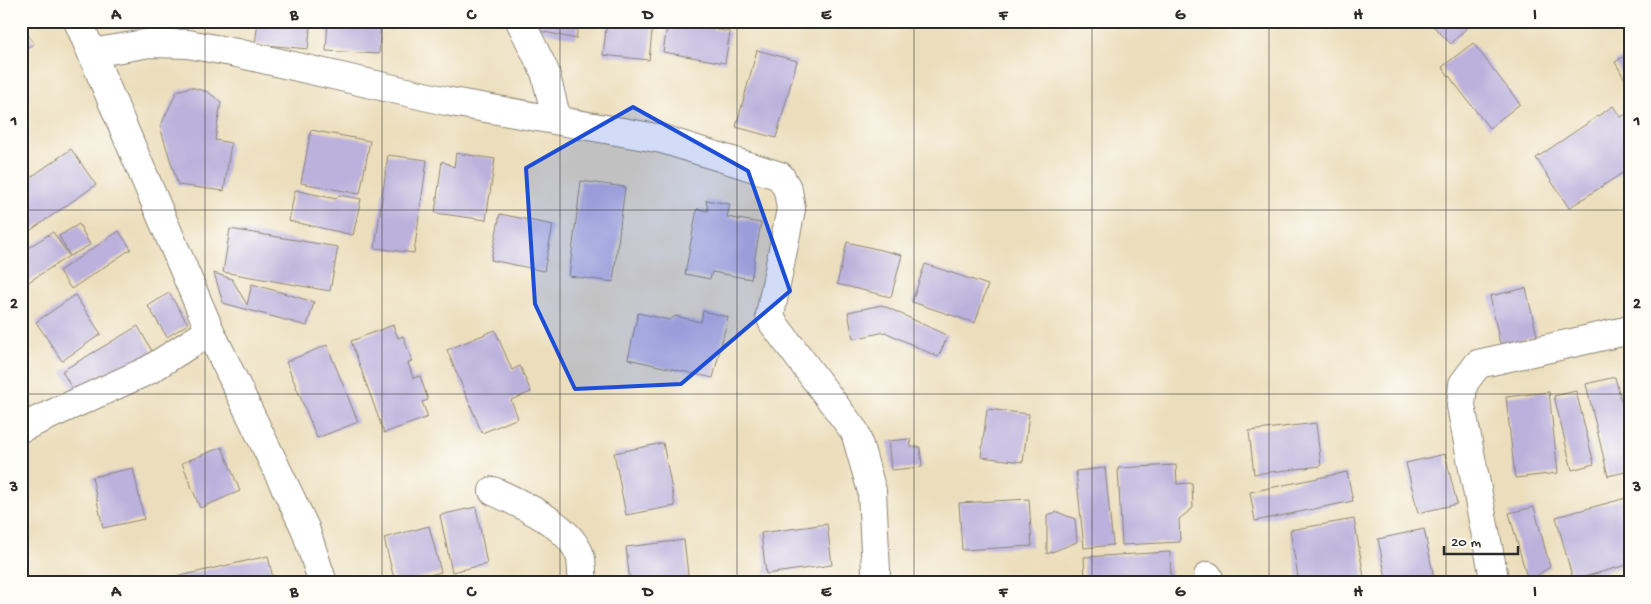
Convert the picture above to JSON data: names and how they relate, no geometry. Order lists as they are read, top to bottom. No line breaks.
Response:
{"scale_bar":"20 m","grid":{"columns":["A","B","C","D","E","F","G","H","I"],"rows":["1","2","3"]}}
